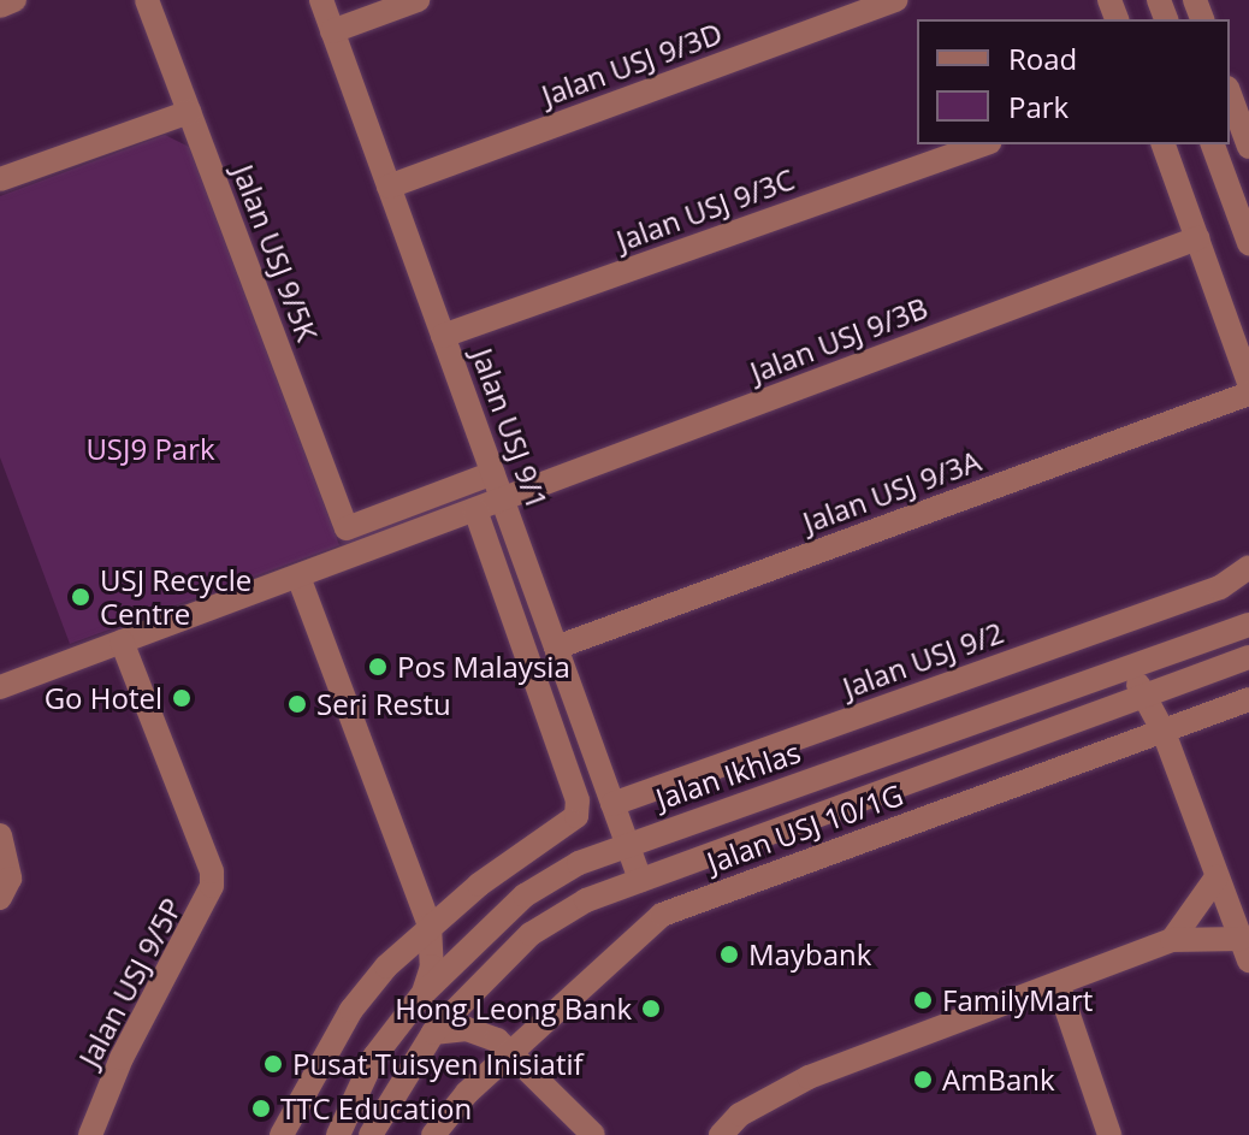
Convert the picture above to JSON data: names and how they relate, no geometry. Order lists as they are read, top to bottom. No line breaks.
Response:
{"streets":{"street":["Jalan USJ 9/3D","Jalan USJ 9/3C","Jalan USJ 9/5K","Jalan USJ 9/3B","Jalan USJ 9/1","Jalan USJ 9/3A","Jalan USJ 9/2","Jalan Ikhlas","Jalan USJ 10/1G","Jalan USJ 9/5P"]},"crossings":[["Jalan USJ 9/3D","Jalan USJ 9/1"],["Jalan USJ 9/3C","Jalan USJ 9/1"],["Jalan USJ 9/5K","Jalan USJ 9/1"],["Jalan USJ 9/3B","Jalan USJ 9/1"],["Jalan USJ 9/3B","Jalan USJ 9/5P"],["Jalan USJ 9/1","Jalan USJ 9/3A"],["Jalan USJ 9/1","Jalan USJ 9/2"],["Jalan USJ 9/1","Jalan Ikhlas"]],"parks":["USJ9 Park"],"places":["USJ Recycle Centre","Pos Malaysia","Go Hotel","Seri Restu","Maybank","FamilyMart","Hong Leong Bank","Pusat Tuisyen Inisiatif","AmBank","TTC Education"],"legend":["Road","Park"]}
